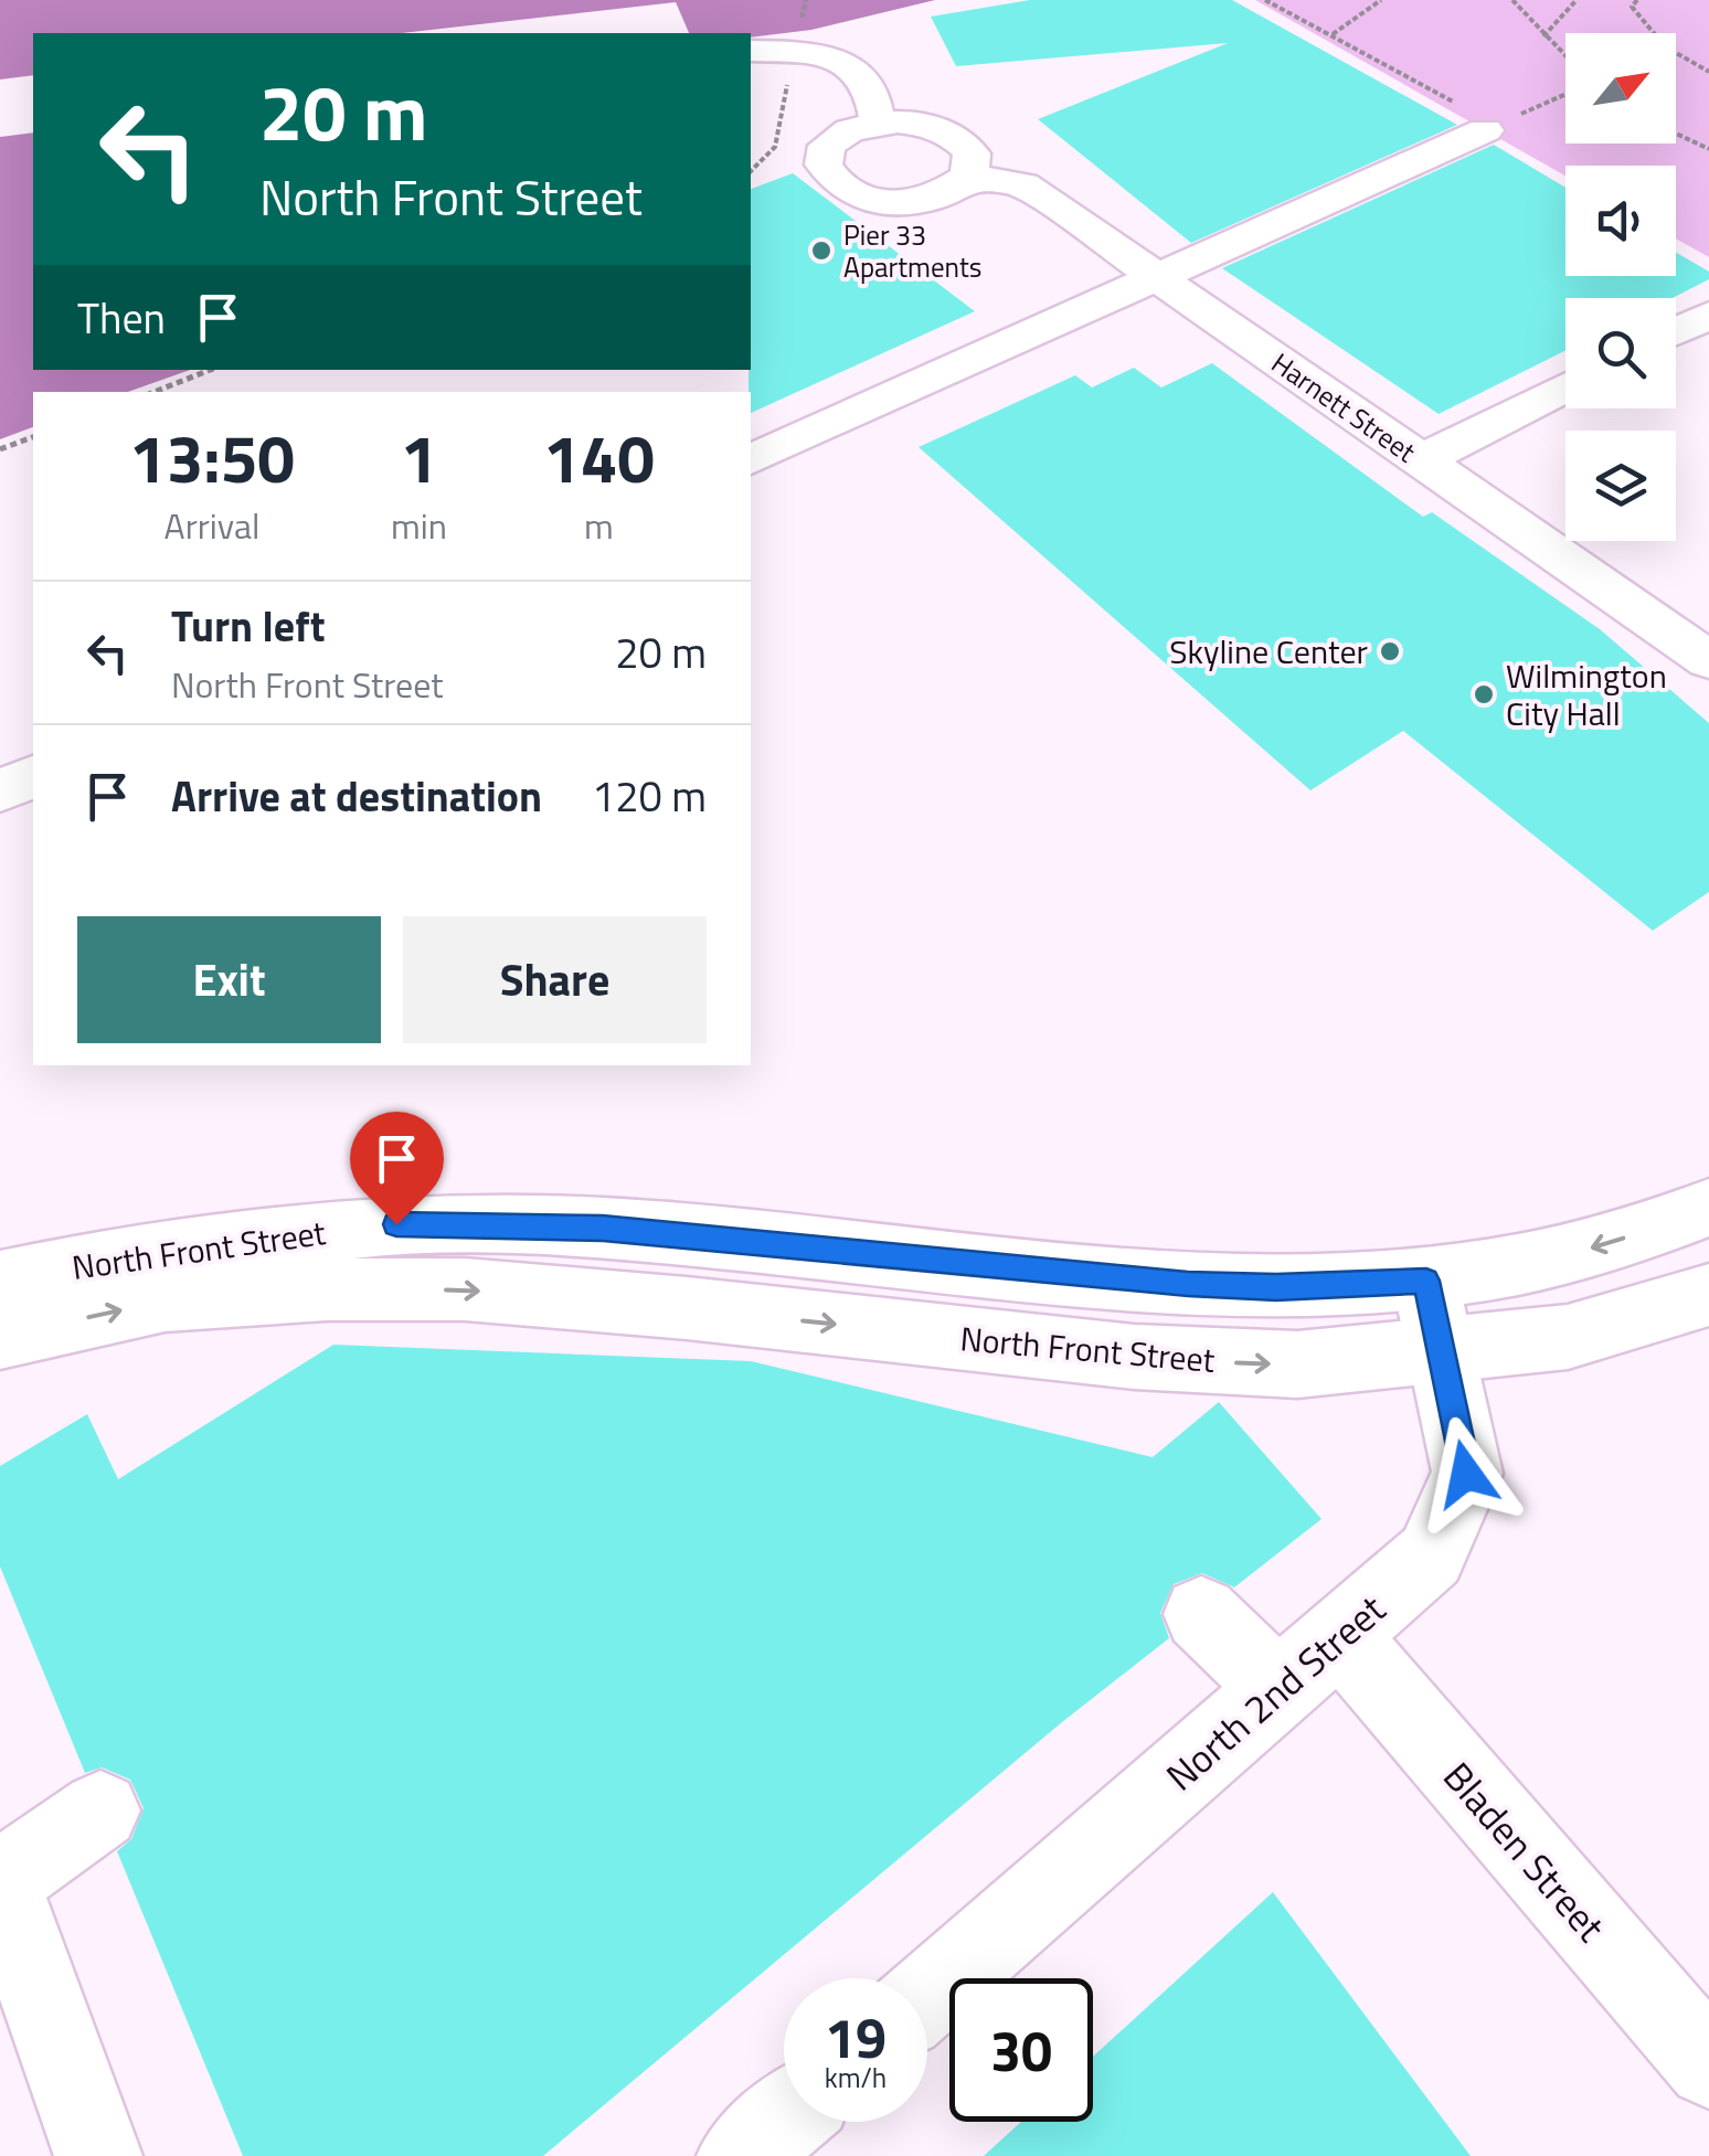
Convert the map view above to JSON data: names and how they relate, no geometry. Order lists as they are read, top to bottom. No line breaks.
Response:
{"streets":{"street":["Harnett Street","North Front Street","North 2nd Street","Bladen Street"]},"crossings":[["North Front Street","North 2nd Street"],["North 2nd Street","Bladen Street"]],"places":["Pier 33 Apartments","Skyline Center","Wilmington City Hall"],"north":"top right","page":{"turn":["20 m","North Front Street"],"then":"Then","eta":["13:50","Arrival","1","min","140","m"],"list":[{"name":"Turn left","note":"North Front Street","value":"20 m"},{"name":"Arrive at destination","value":"120 m"}],"buttons":["Exit","Share"],"speed":"19 km/h","limit":"30"}}
